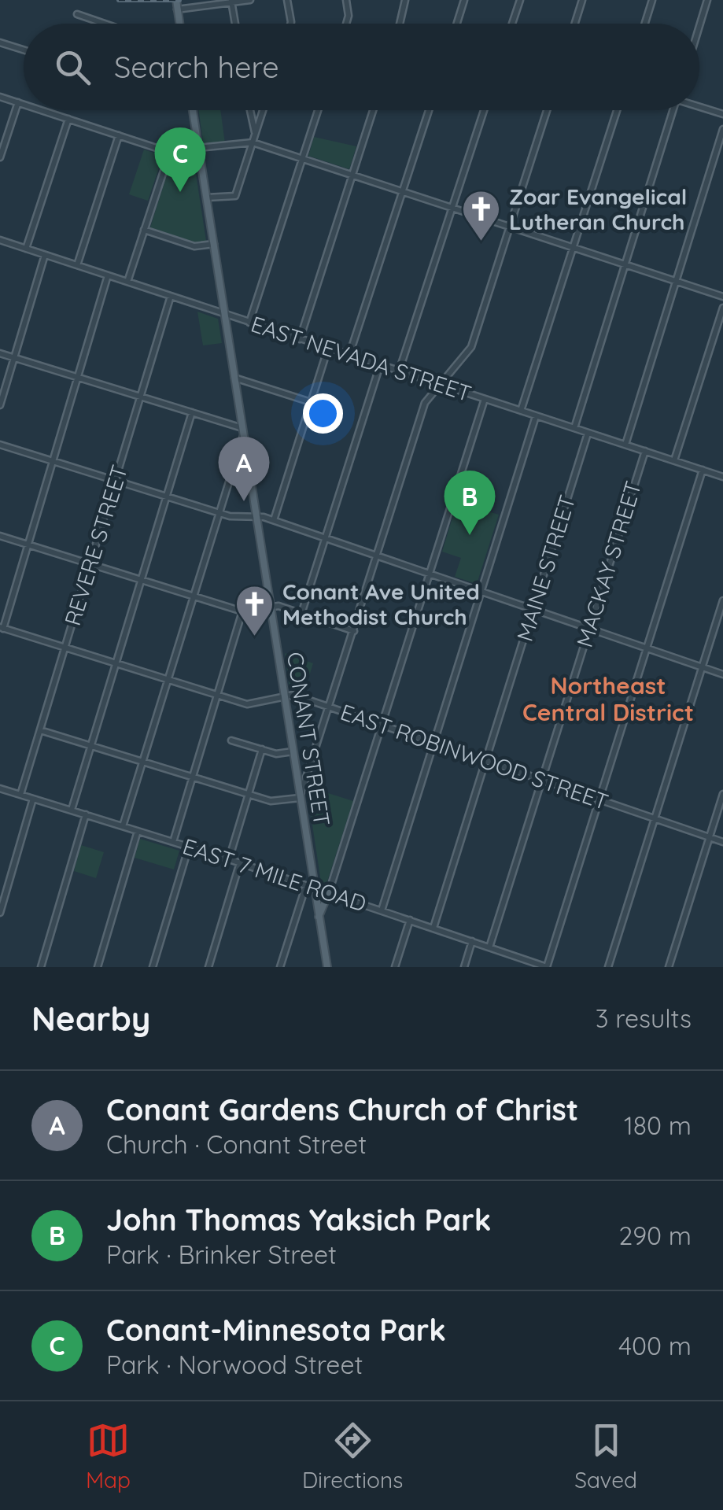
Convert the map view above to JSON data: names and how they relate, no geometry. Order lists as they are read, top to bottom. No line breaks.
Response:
{"streets":{"main road":["CONANT STREET"],"street":["EAST NEVADA STREET","REVERE STREET","MACKAY STREET","MAINE STREET","EAST ROBINWOOD STREET","EAST 7 MILE ROAD"]},"crossings":[["EAST NEVADA STREET","REVERE STREET"],["EAST NEVADA STREET","MACKAY STREET"],["EAST NEVADA STREET","MAINE STREET"],["EAST NEVADA STREET","CONANT STREET"],["REVERE STREET","EAST ROBINWOOD STREET"],["REVERE STREET","EAST 7 MILE ROAD"],["MACKAY STREET","EAST ROBINWOOD STREET"],["MACKAY STREET","EAST 7 MILE ROAD"],["MAINE STREET","EAST ROBINWOOD STREET"],["MAINE STREET","EAST 7 MILE ROAD"],["CONANT STREET","EAST ROBINWOOD STREET"],["CONANT STREET","EAST 7 MILE ROAD"]],"districts":["Northeast Central District"],"places":{"church":["Zoar Evangelical Lutheran Church","Conant Ave United Methodist Church"]},"page":{"search":"Search here","pins":["C","A","B"],"heading":["Nearby","3 results"],"list":[{"mark":"A","name":"Conant Gardens Church of Christ","note":"Church · Conant Street","value":"180 m"},{"mark":"B","name":"John Thomas Yaksich Park","note":"Park · Brinker Street","value":"290 m"},{"mark":"C","name":"Conant-Minnesota Park","note":"Park · Norwood Street","value":"400 m"}],"nav":["Map","Directions","Saved"]}}
